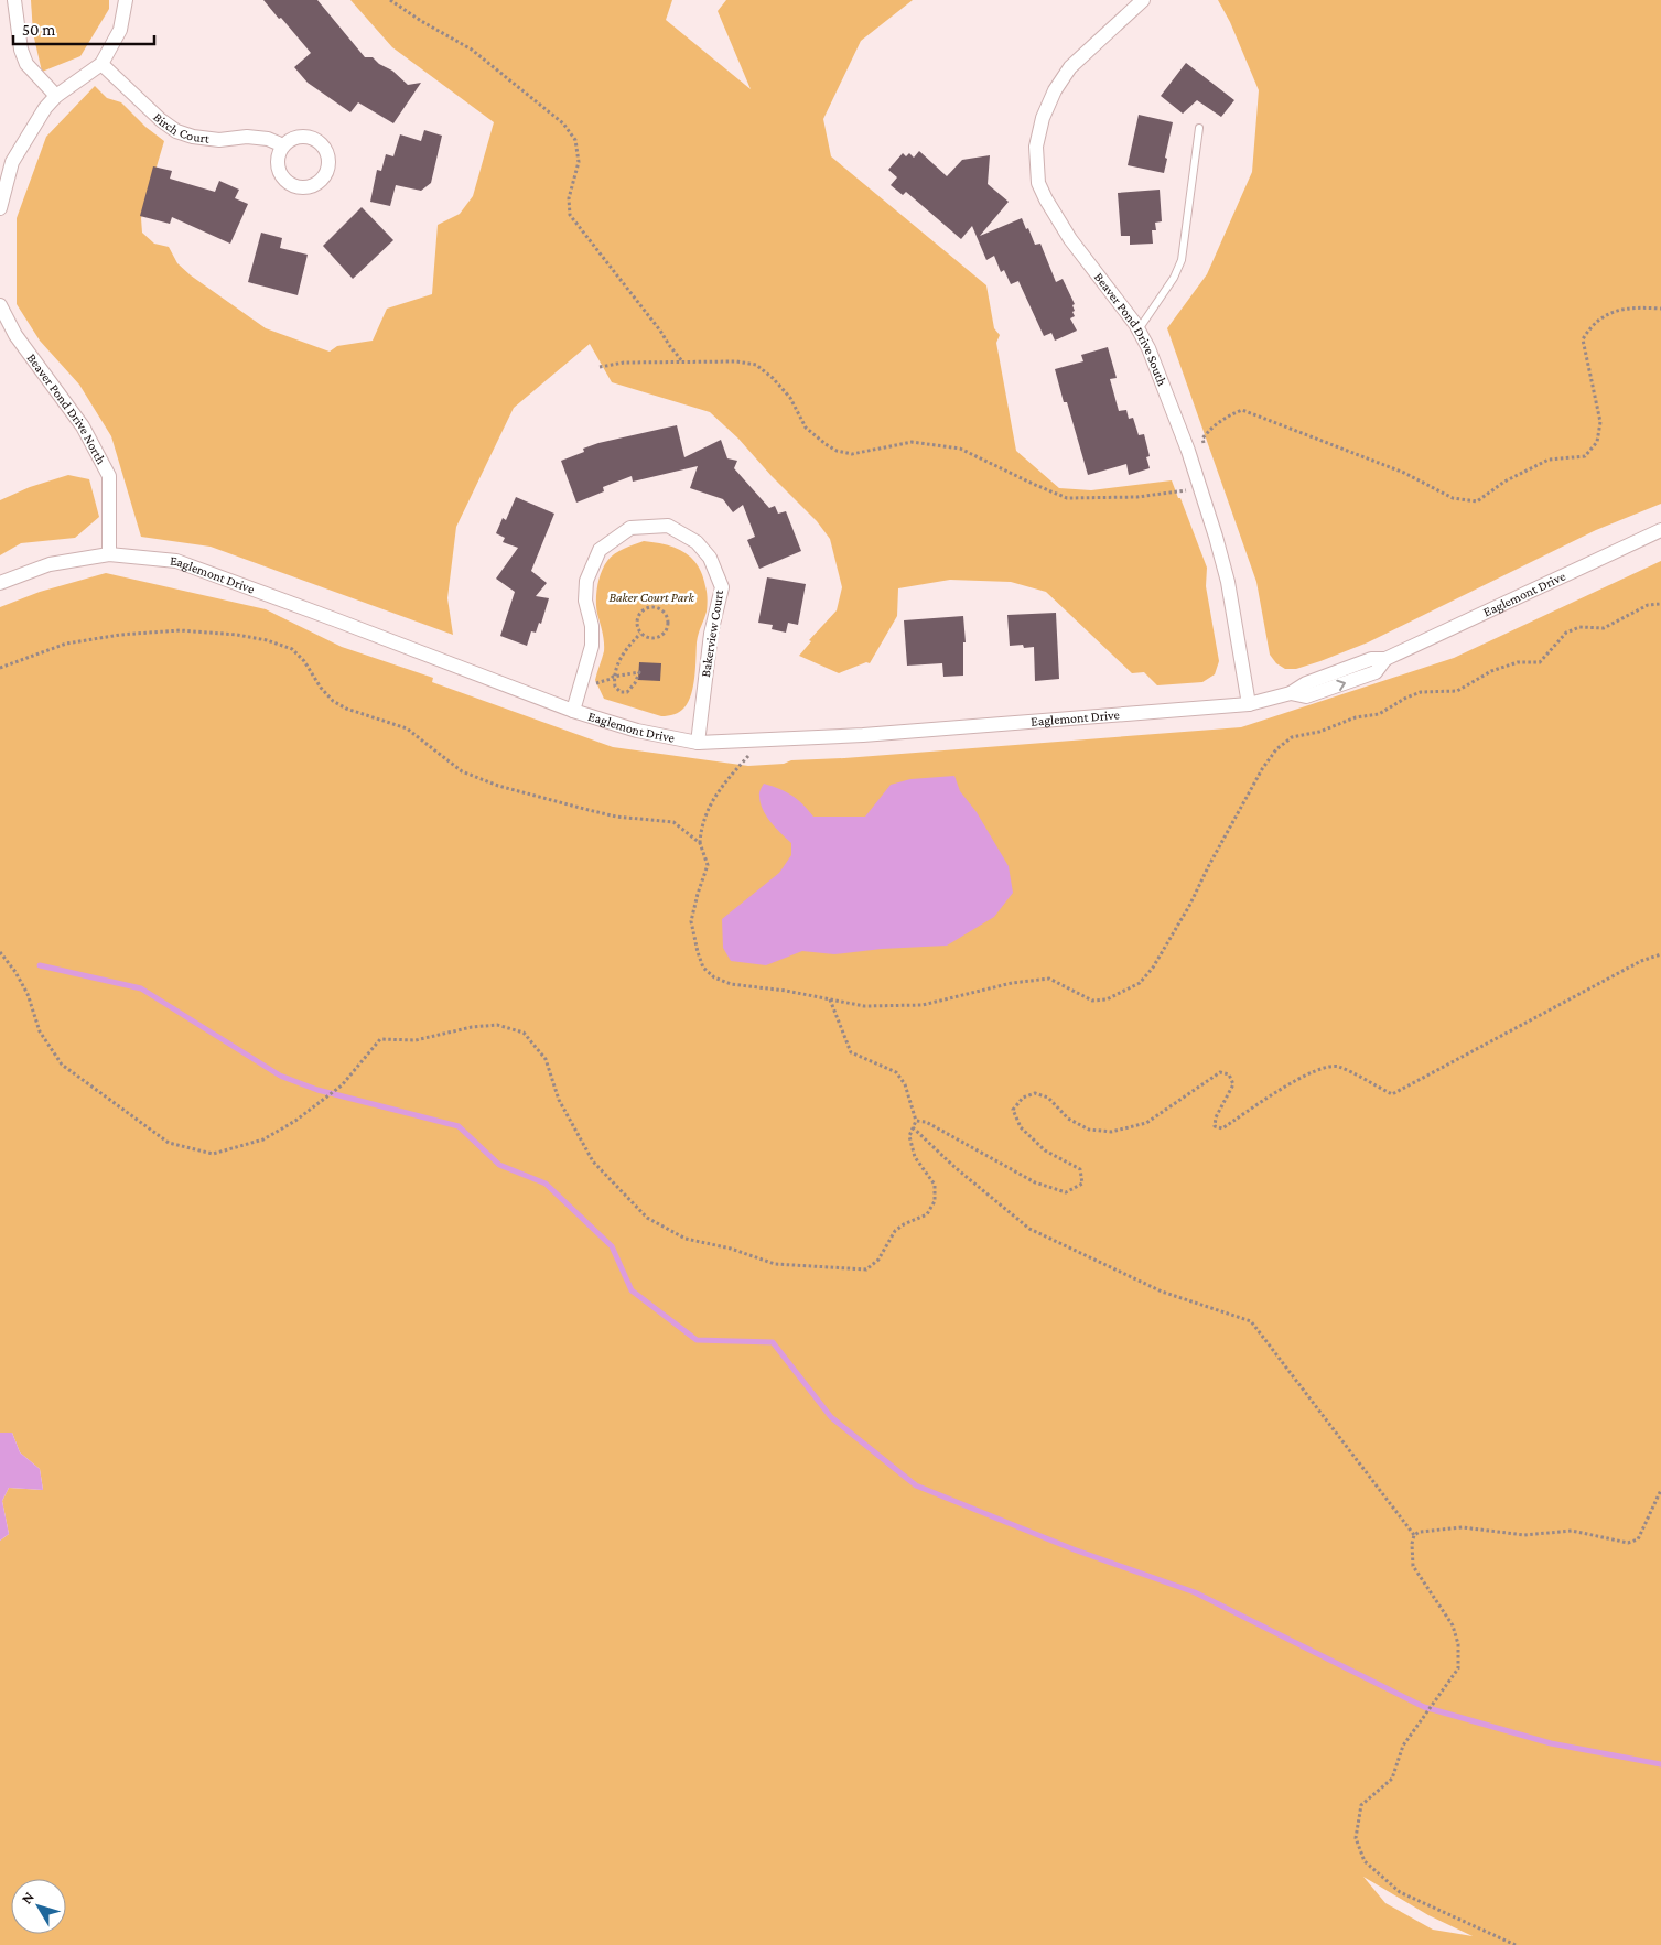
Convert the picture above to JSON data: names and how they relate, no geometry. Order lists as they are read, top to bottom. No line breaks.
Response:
{"streets":{"street":["Birch Court","Beaver Pond Drive South","Beaver Pond Drive North","Eaglemont Drive","Bakerview Court"]},"crossings":[["Beaver Pond Drive South","Eaglemont Drive"],["Beaver Pond Drive North","Eaglemont Drive"],["Eaglemont Drive","Bakerview Court"]],"parks":["Baker Court Park"],"scale_bar":"50 m","north":"top left"}
